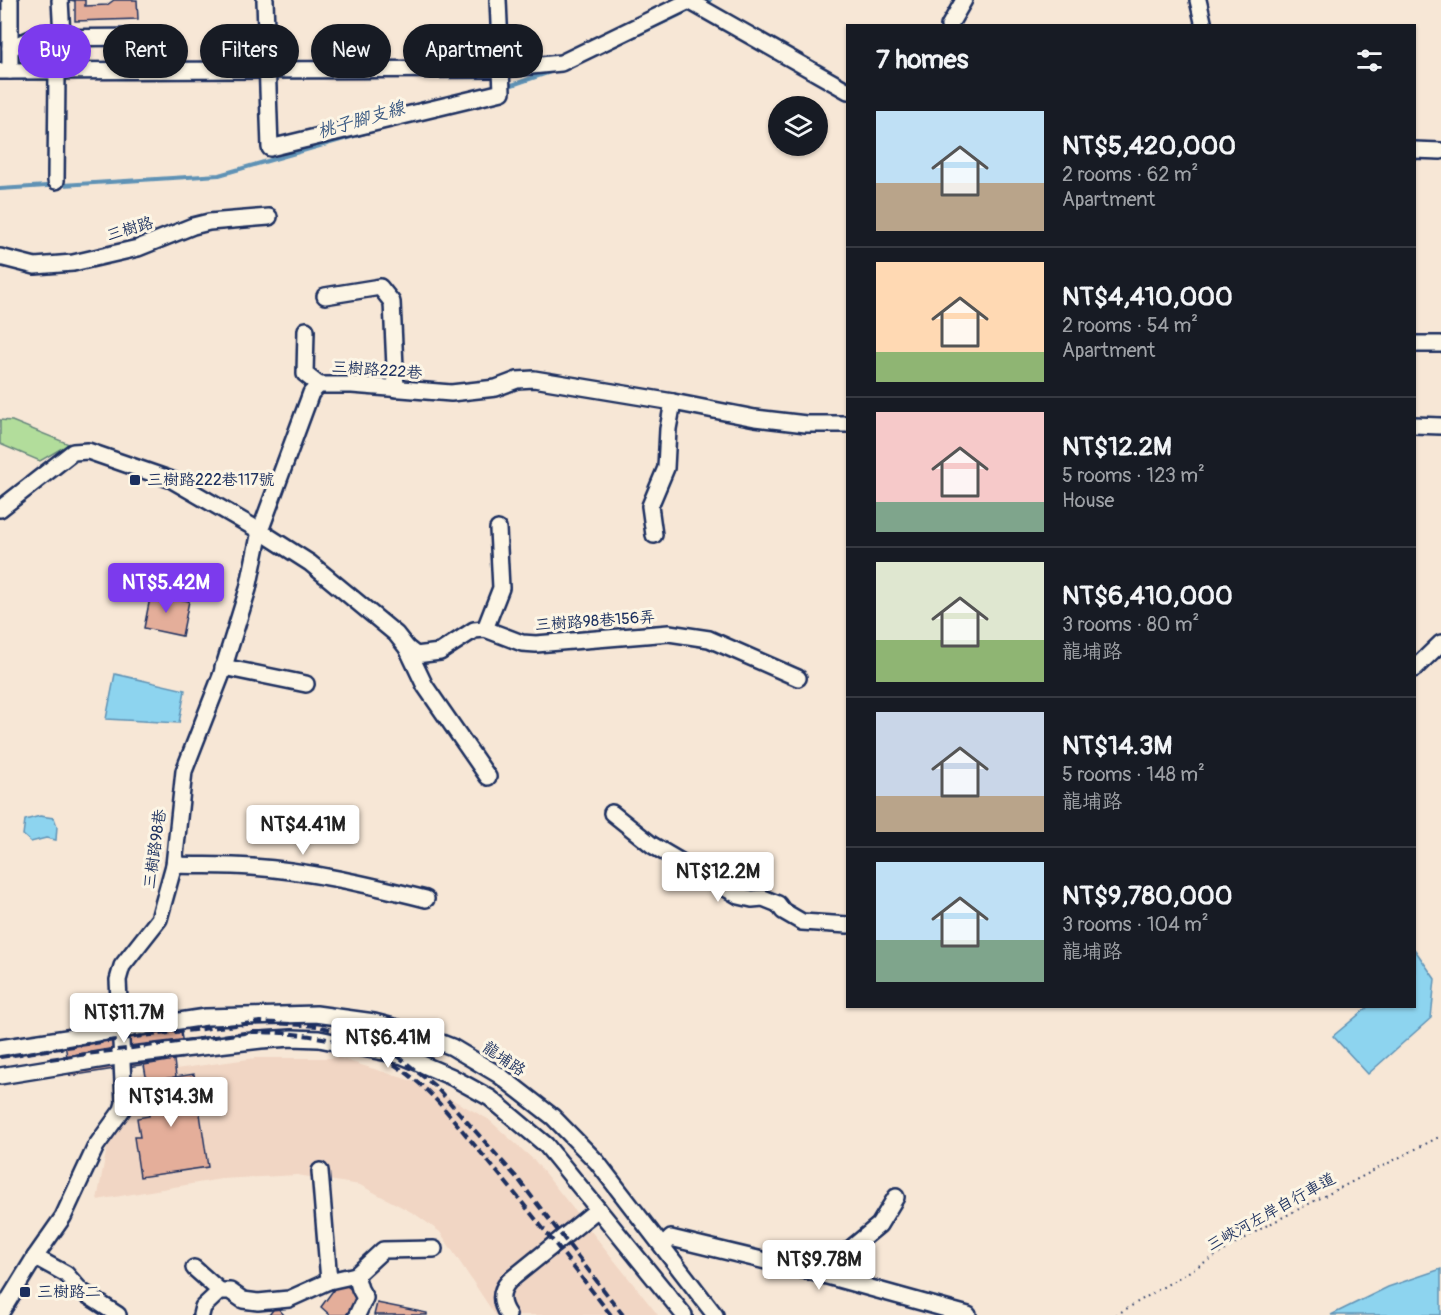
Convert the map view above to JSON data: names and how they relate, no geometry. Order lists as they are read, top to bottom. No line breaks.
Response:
{"streets":{"street":["三樹路","三樹路222巷","三樹路98巷156弄","三樹路98巷","龍埔路"],"path":["三峽河左岸自行車道"]},"crossings":[["三樹路222巷","三樹路98巷"],["三樹路98巷","龍埔路"]],"water":["桃子腳支線"],"places":{"transit":["三樹路222巷117號","三樹路二"]},"page":{"chip":["Buy","Rent","Filters","New","Apartment"],"heading":"7 homes","list":[{"name":"NT$5,420,000","note":"2 rooms · 62 m² · Apartment"},{"name":"NT$4,410,000","note":"2 rooms · 54 m² · Apartment"},{"name":"NT$12.2M","note":"5 rooms · 123 m² · House"},{"name":"NT$6,410,000","note":"3 rooms · 80 m² · 龍埔路"},{"name":"NT$14.3M","note":"5 rooms · 148 m² · 龍埔路"},{"name":"NT$9,780,000","note":"3 rooms · 104 m² · 龍埔路"}],"price":["NT$5.42M","NT$4.41M","NT$12.2M","NT$11.7M","NT$6.41M","NT$14.3M","NT$9.78M"]}}
